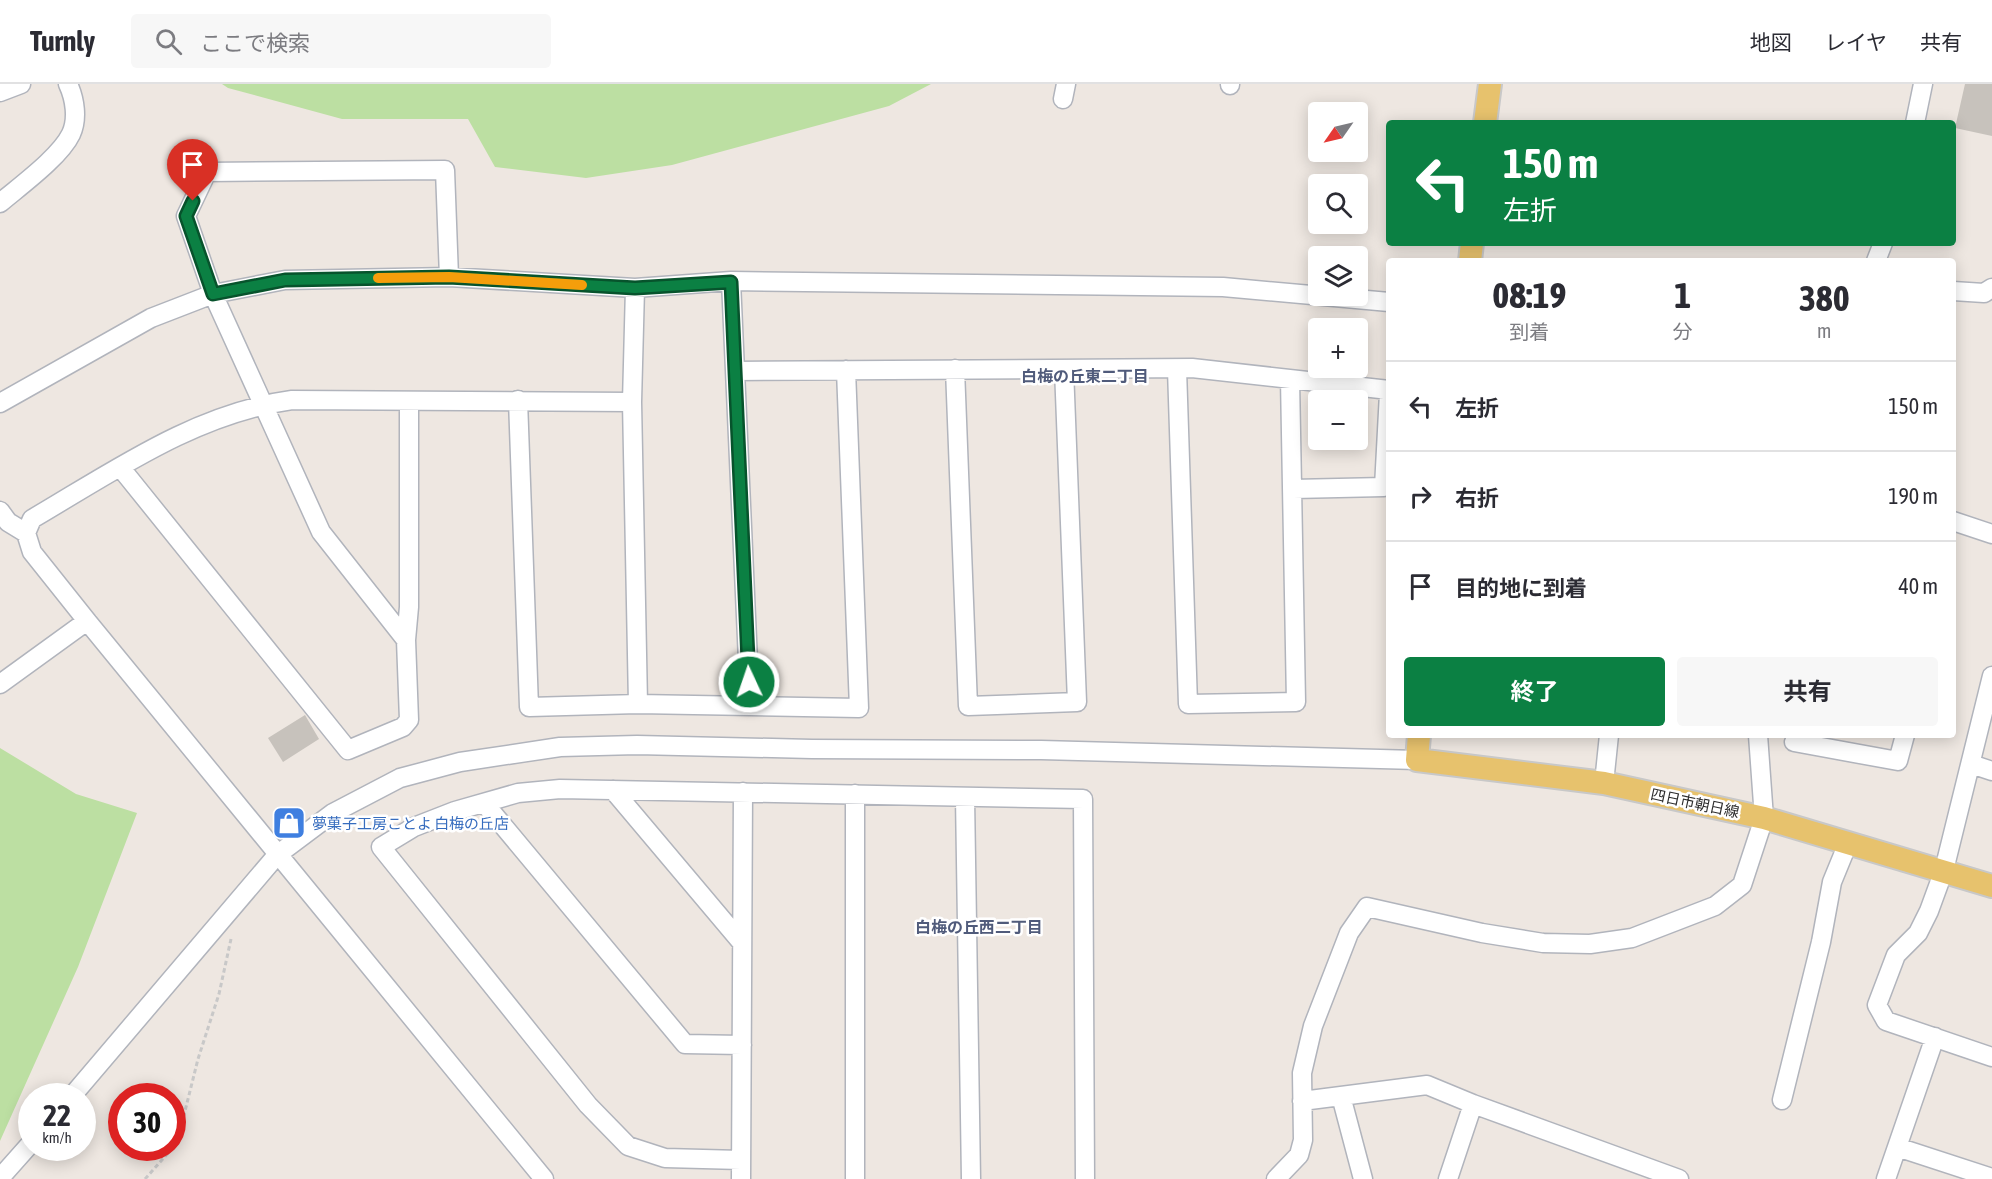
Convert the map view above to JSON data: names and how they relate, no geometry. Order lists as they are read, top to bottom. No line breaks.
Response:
{"streets":{"main road":["四日市朝日線"]},"districts":["白梅の丘東二丁目","白梅の丘西二丁目"],"places":{"shop":["夢菓子工房ことよ 白梅の丘店"]},"north":"bottom left","page":{"header":"Turnly","search":"ここで検索","nav":["地図","レイヤ","共有"],"map_buttons":["+","−"],"turn":["150 m","左折"],"eta":["08:19","到着","1","分","380","m"],"list":[{"name":"左折","value":"150 m"},{"name":"右折","value":"190 m"},{"name":"目的地に到着","value":"40 m"}],"buttons":["終了","共有"],"speed":"22 km/h","limit":"30"}}
